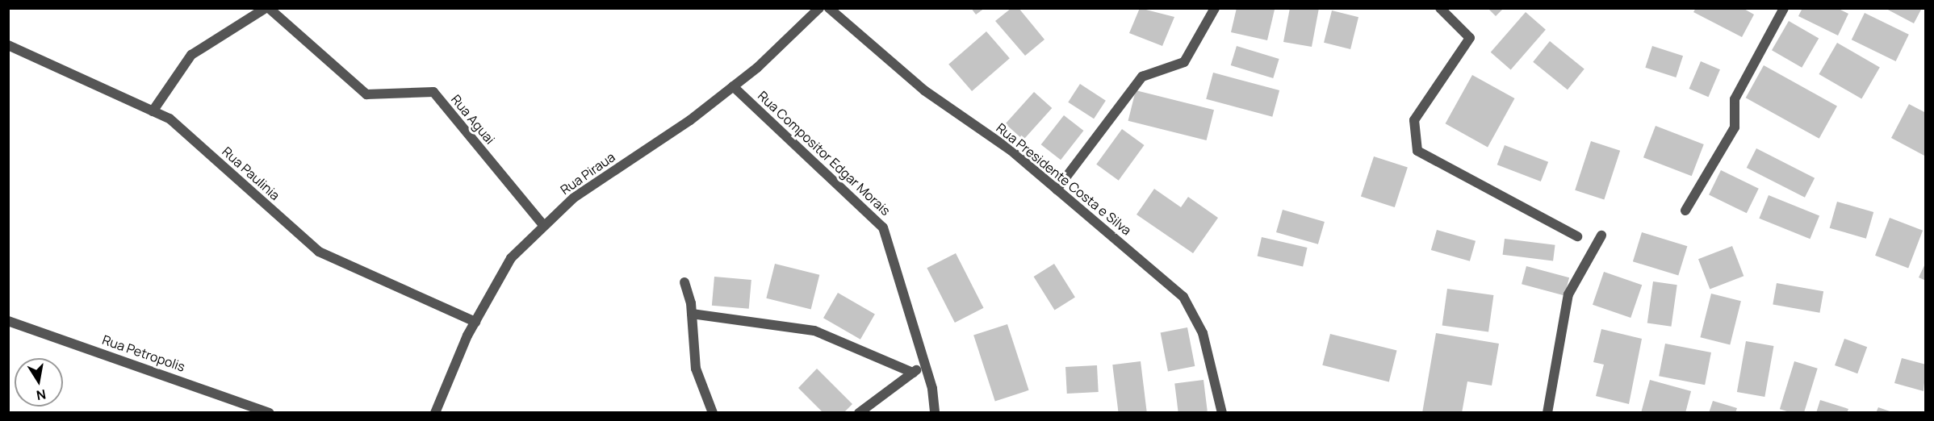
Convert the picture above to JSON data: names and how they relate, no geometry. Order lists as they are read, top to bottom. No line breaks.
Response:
{"streets":{"street":["Rua Aguai","Rua Compositor Edgar Morais","Rua Paulinia","Rua Piraua","Rua Presidente Costa e Silva","Rua Petropolis"]},"crossings":[["Rua Aguai","Rua Paulinia"],["Rua Aguai","Rua Piraua"],["Rua Compositor Edgar Morais","Rua Piraua"],["Rua Paulinia","Rua Piraua"]],"north":"bottom"}
